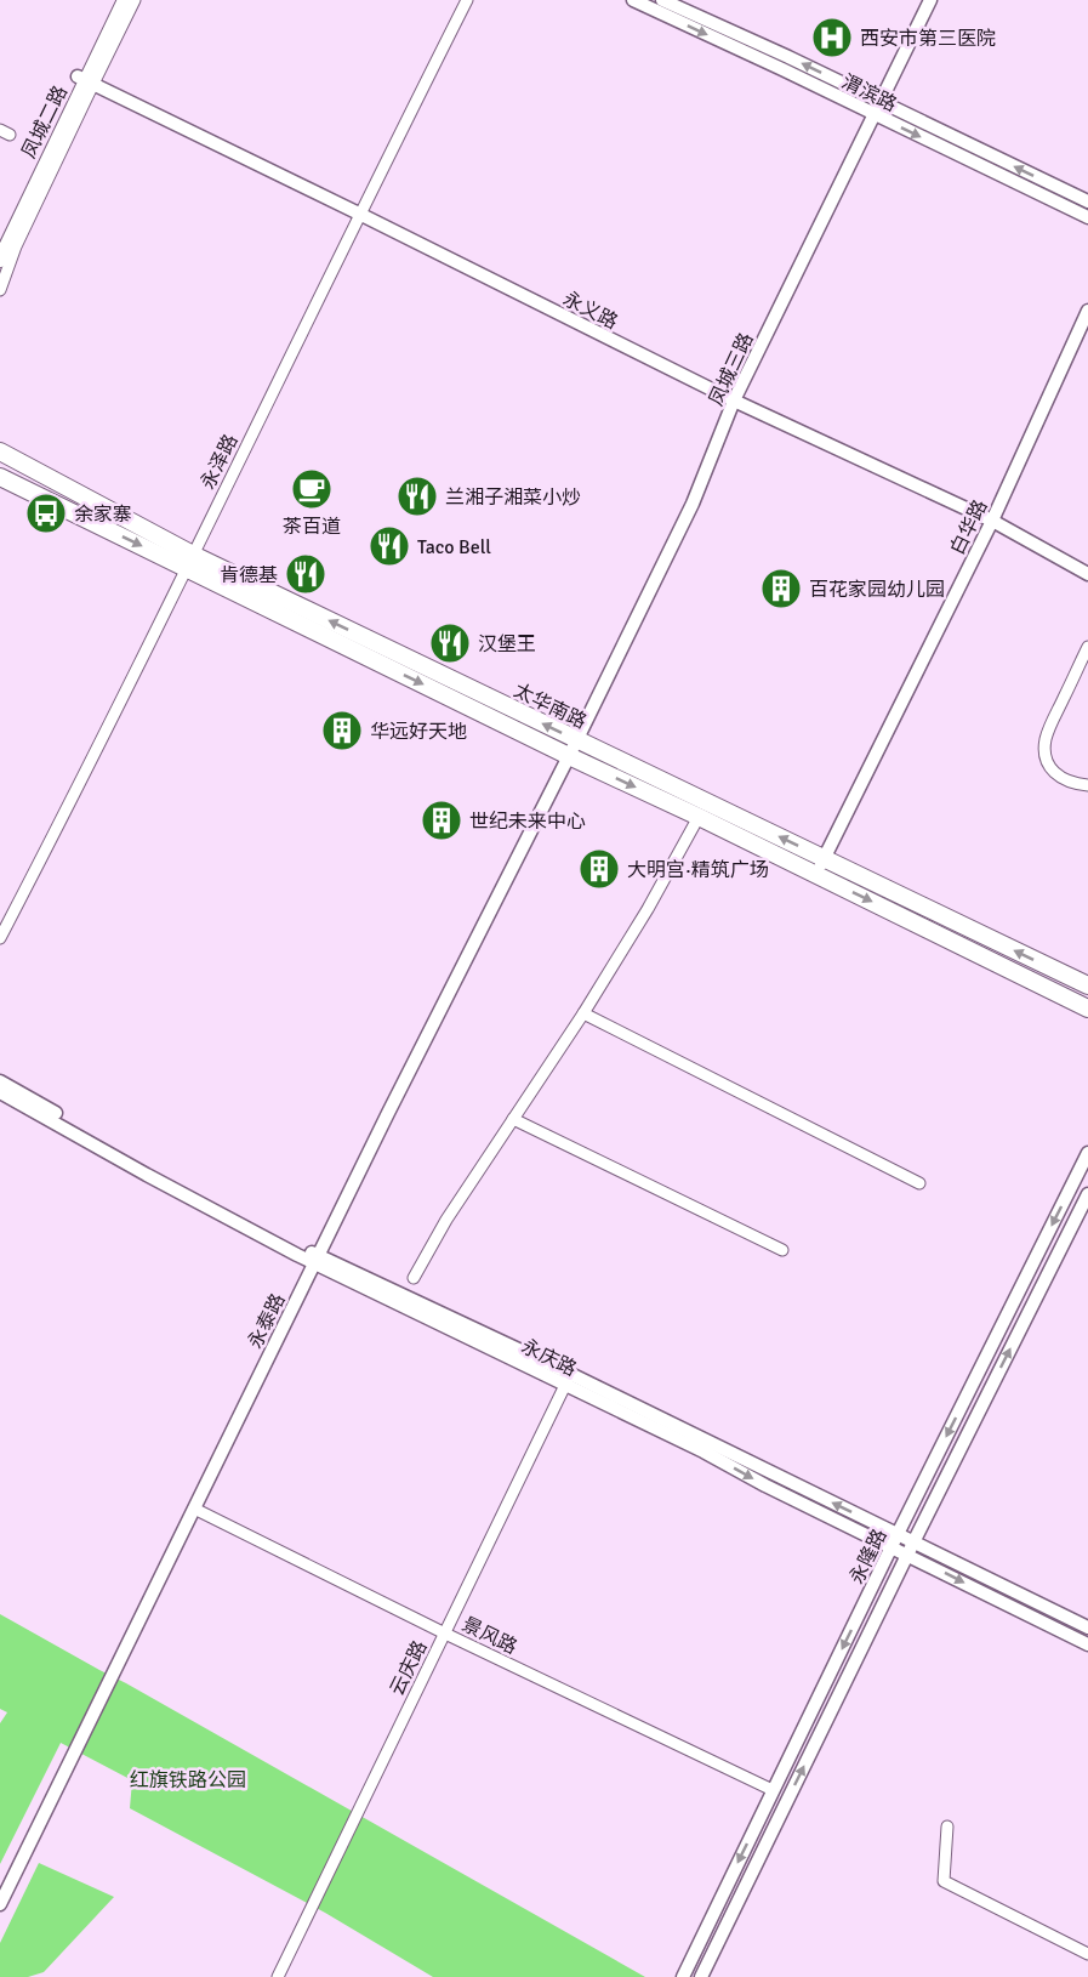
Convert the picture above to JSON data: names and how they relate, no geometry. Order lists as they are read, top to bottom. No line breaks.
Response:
{"streets":{"main road":["凤城二路","太华南路"],"street":["渭滨路","永义路","凤城三路","永泽路","白华路","永泰路","永庆路","永隆路","景风路","云庆路"]},"crossings":[["渭滨路","凤城三路"],["凤城二路","永义路"],["永义路","凤城三路"],["永义路","永泽路"],["永义路","白华路"],["凤城三路","太华南路"],["凤城三路","永泰路"],["永泽路","太华南路"],["白华路","太华南路"],["太华南路","永泰路"],["永泰路","永庆路"],["永泰路","景风路"],["永庆路","永隆路"],["永庆路","云庆路"],["永隆路","景风路"],["景风路","云庆路"]],"parks":["红旗铁路公园"],"places":{"hospital":["西安市第三医院"],"cafe":["茶百道"],"restaurant":["兰湘子湘菜小炒","Taco Bell","肯德基","汉堡王"],"bus stop":["余家寨"],"building":["百花家园幼儿园","华远好天地","世纪未来中心","大明宫·精筑广场"]}}
